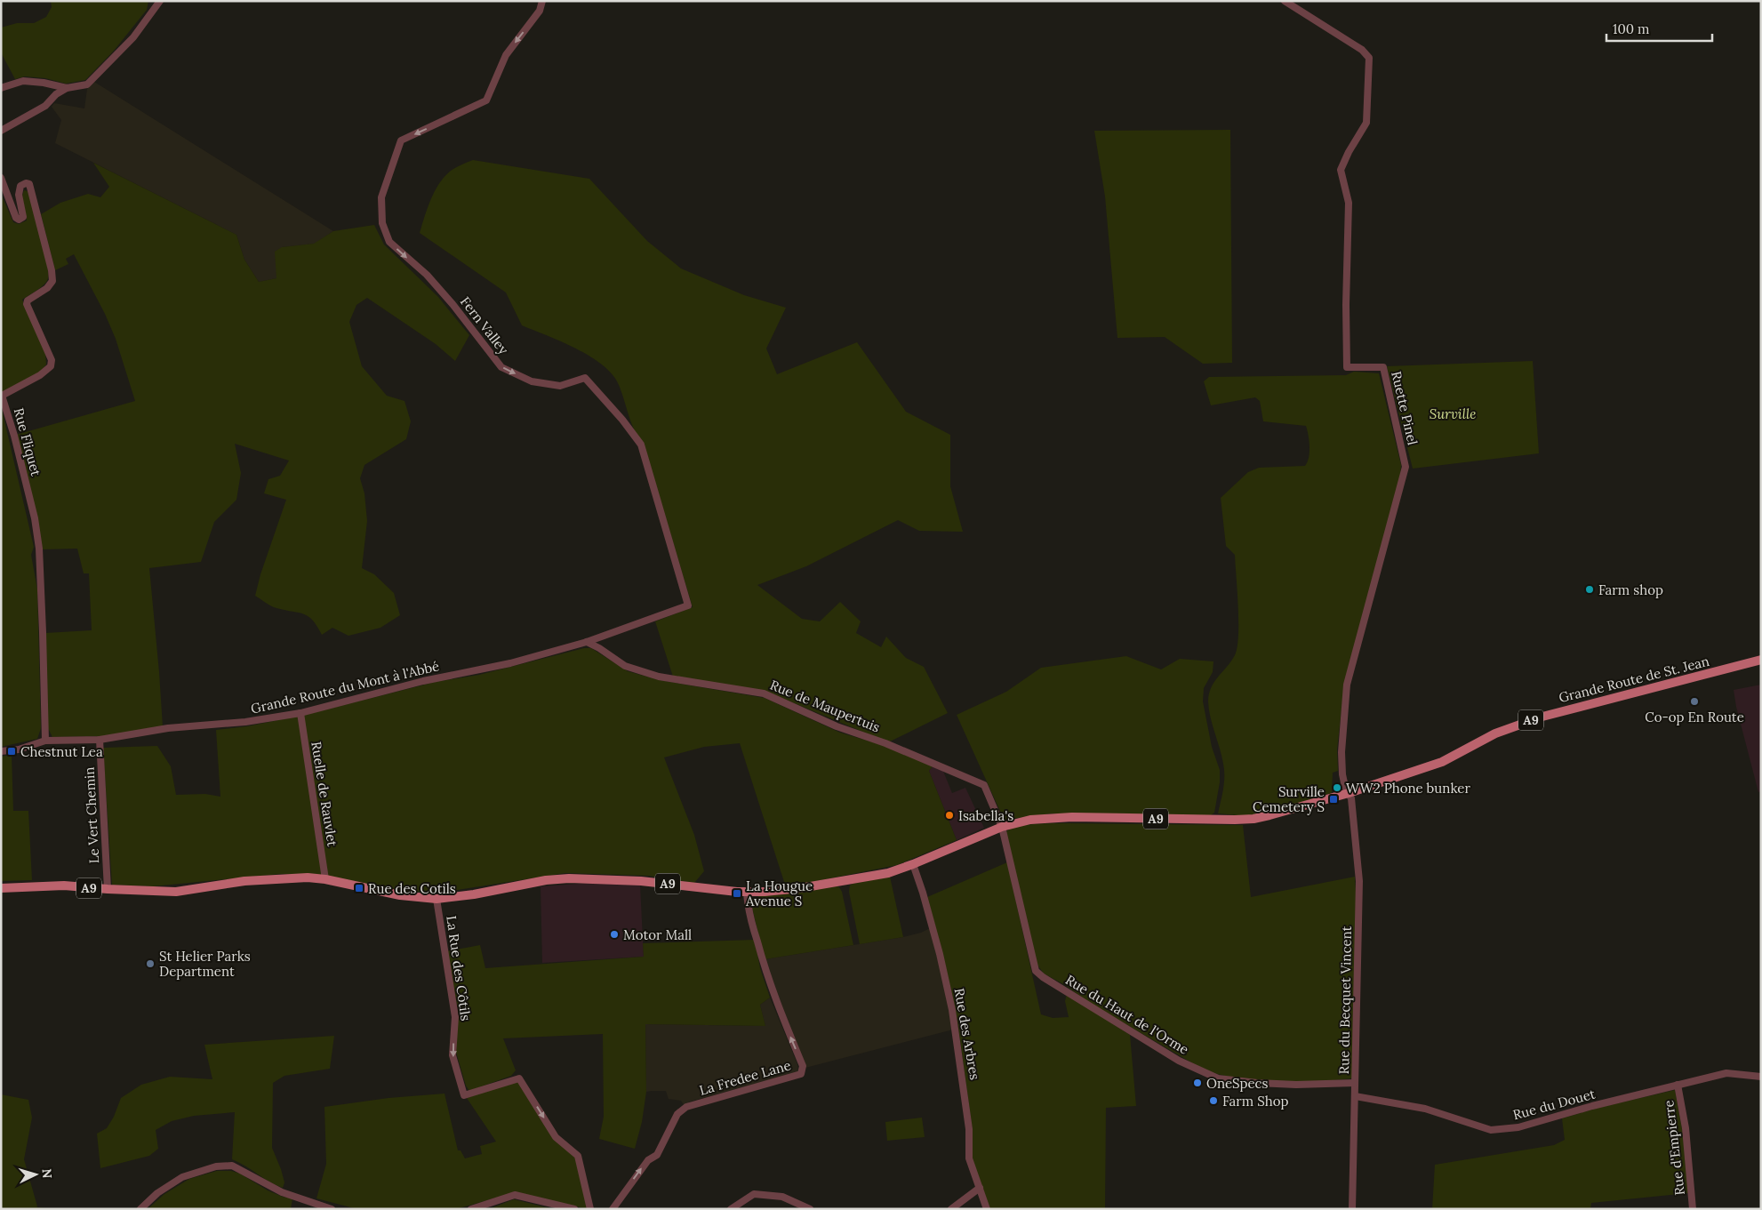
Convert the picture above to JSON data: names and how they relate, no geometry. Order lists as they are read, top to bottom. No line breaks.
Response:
{"streets":{"main road":["Grande Route de St. Jean","A9"],"street":["Fern Valley","Ruette Pinel","Rue Fliquet","Grande Route du Mont à l'Abbé","Rue de Maupertuis","Ruelle de Rauvlet","Le Vert Chemin","La Rue des Côtils","Rue du Becquet Vincent","Rue du Haut de l'Orme","Rue des Arbres","La Fredee Lane","Rue du Douet","Rue d'Empierre"]},"crossings":[["Fern Valley","Grande Route du Mont à l'Abbé"],["Fern Valley","Rue de Maupertuis"],["Ruette Pinel","Grande Route de St. Jean"],["Ruette Pinel","Rue du Becquet Vincent"],["Rue Fliquet","Grande Route du Mont à l'Abbé"],["Grande Route de St. Jean","Rue de Maupertuis"],["Grande Route de St. Jean","Ruelle de Rauvlet"],["Grande Route de St. Jean","Le Vert Chemin"],["Grande Route de St. Jean","La Rue des Côtils"],["Grande Route de St. Jean","Rue du Becquet Vincent"],["Grande Route de St. Jean","Rue du Haut de l'Orme"],["Grande Route de St. Jean","Rue des Arbres"],["Grande Route de St. Jean","La Fredee Lane"],["Grande Route du Mont à l'Abbé","Rue de Maupertuis"],["Grande Route du Mont à l'Abbé","Ruelle de Rauvlet"],["Grande Route du Mont à l'Abbé","Le Vert Chemin"],["Rue de Maupertuis","Rue du Haut de l'Orme"],["Rue du Becquet Vincent","Rue du Haut de l'Orme"],["Rue du Becquet Vincent","Rue du Douet"],["Rue du Douet","Rue d'Empierre"]],"one_way":["La Rue des Côtils"],"parks":["Surville"],"places":{"other":["Farm shop","Co-op En Route","WW2 Phone bunker","Isabella's","Motor Mall","St Helier Parks Department","OneSpecs","Farm Shop"],"transit":["Chestnut Lea","Surville Cemetery S","Rue des Cotils","La Hougue Avenue S"]},"scale_bar":"100 m","north":"right"}
